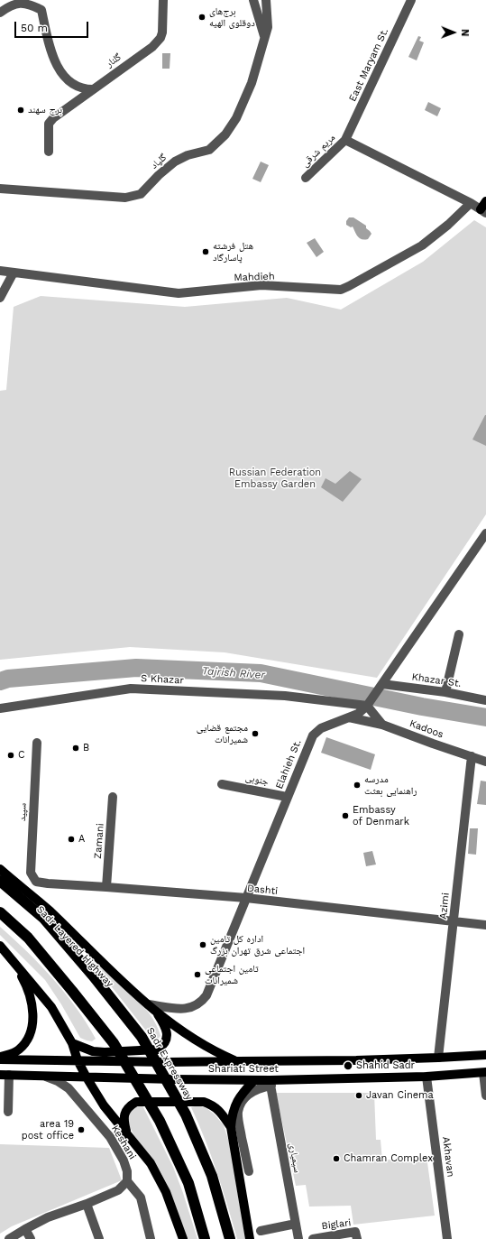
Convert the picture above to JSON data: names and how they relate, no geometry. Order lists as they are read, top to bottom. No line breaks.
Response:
{"streets":{"highway":["Sadr Layered Highway","Sadr Expressway"],"main road":["Shariati Street"],"street":["گلنار","East Maryam St.","مریم شرقی","گلپاد","Mahdieh","S Khazar","Khazar St.","Kadoos","Elahieh St.","جنوبی","سپید","Zamani","Dashti","Azimi","Keshani","Akhavan","سیمیاری","Biglari"]},"crossings":[["East Maryam St.","مریم شرقی"],["S Khazar","Elahieh St."],["Khazar St.","Elahieh St."],["Kadoos","Elahieh St."],["Kadoos","Azimi"],["Elahieh St.","جنوبی"],["Elahieh St.","Dashti"],["سپید","Dashti"],["Zamani","Dashti"],["Dashti","Azimi"],["Azimi","Shariati Street"],["Shariati Street","Keshani"],["Shariati Street","Akhavan"],["Shariati Street","سیمیاری"]],"water":["Tajrish River"],"parks":["Russian Federation Embassy Garden"],"places":["برج‌های دوقلوی الهیه","برج سهند","هتل فرشته پاسارگاد","مجتمع قضایی شمیرانات","B","C","مدرسه راهنمایی بعثت","Embassy of Denmark","A","اداره کل تامین اجتماعی شرق تهران بزرگ","تامین اجتماعی شمیرانات","Shahid Sadr","Javan Cinema","area 19 post office","Chamran Complex"],"scale_bar":"50 m","north":"right"}
